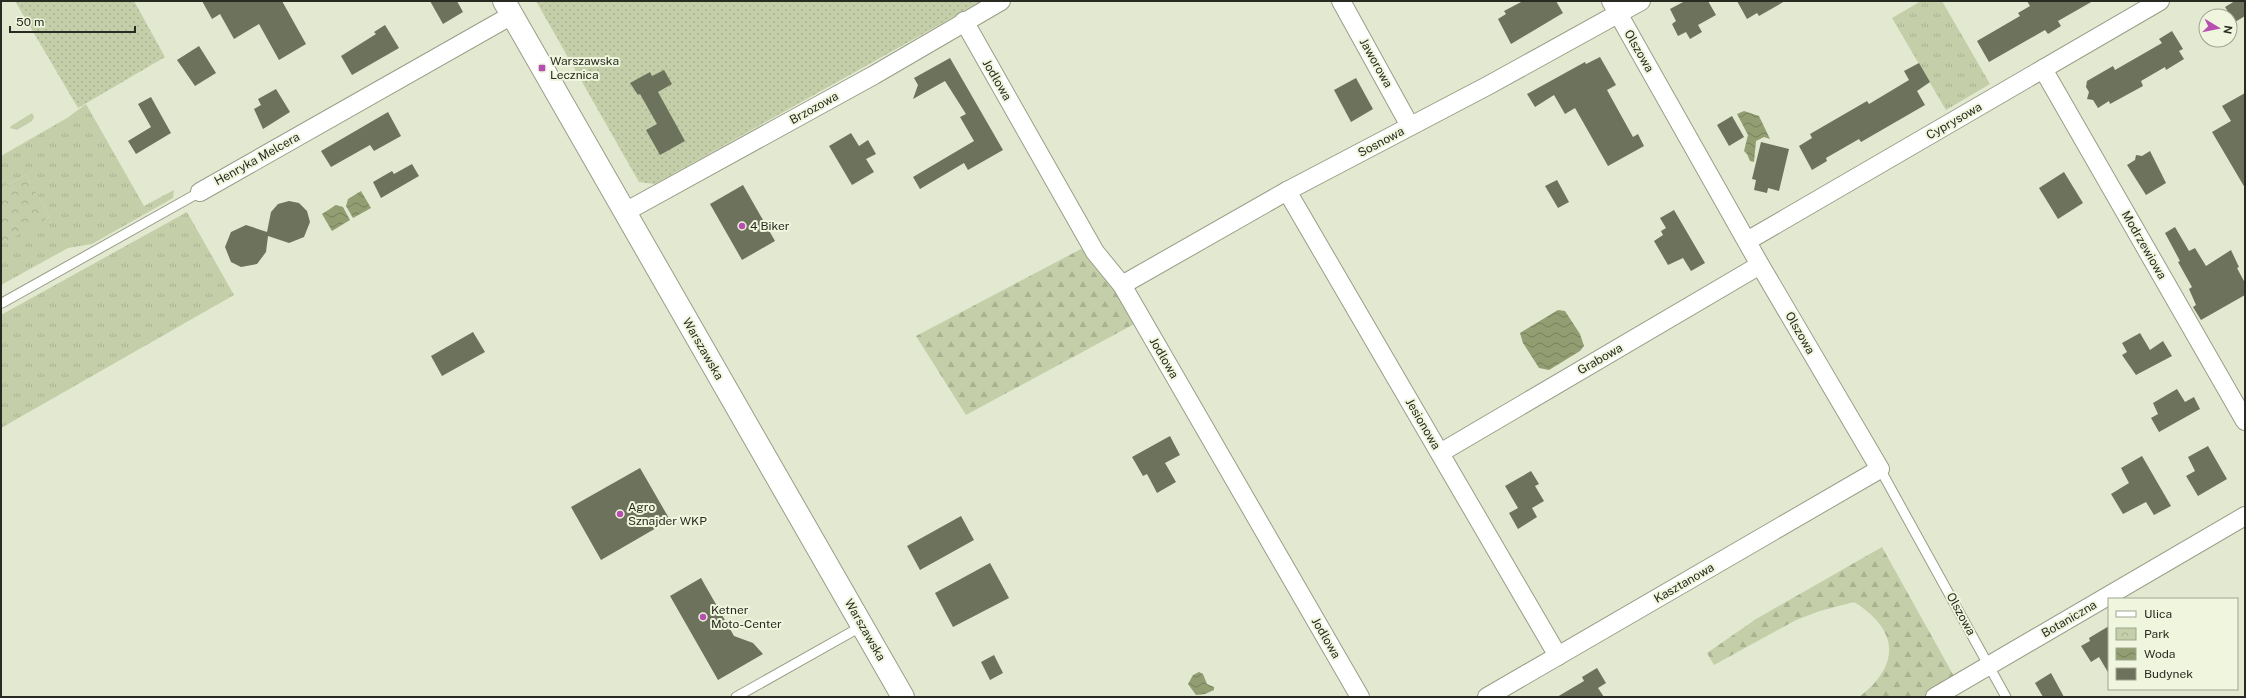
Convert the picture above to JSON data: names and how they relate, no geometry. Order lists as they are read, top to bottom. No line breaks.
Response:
{"streets":{"main road":["Warszawska"],"street":["Olszowa","Jaworowa","Jodłowa","Brzozowa","Cyprysowa","Sosnowa","Henryka Melcera","Modrzewiowa","Grabowa","Jesionowa","Kasztanowa","Botaniczna"]},"crossings":[["Olszowa","Cyprysowa"],["Olszowa","Sosnowa"],["Olszowa","Grabowa"],["Olszowa","Kasztanowa"],["Olszowa","Botaniczna"],["Jaworowa","Sosnowa"],["Jodłowa","Brzozowa"],["Jodłowa","Sosnowa"],["Brzozowa","Warszawska"],["Cyprysowa","Modrzewiowa"],["Sosnowa","Jesionowa"],["Henryka Melcera","Warszawska"],["Grabowa","Jesionowa"],["Jesionowa","Kasztanowa"]],"places":{"transit":["Warszawska Lecznica"],"other":["4 Biker","Agro Sznajder WKP","Ketner Moto-Center"]},"legend":["Ulica","Park","Woda","Budynek"],"scale_bar":"50 m","north":"right"}
